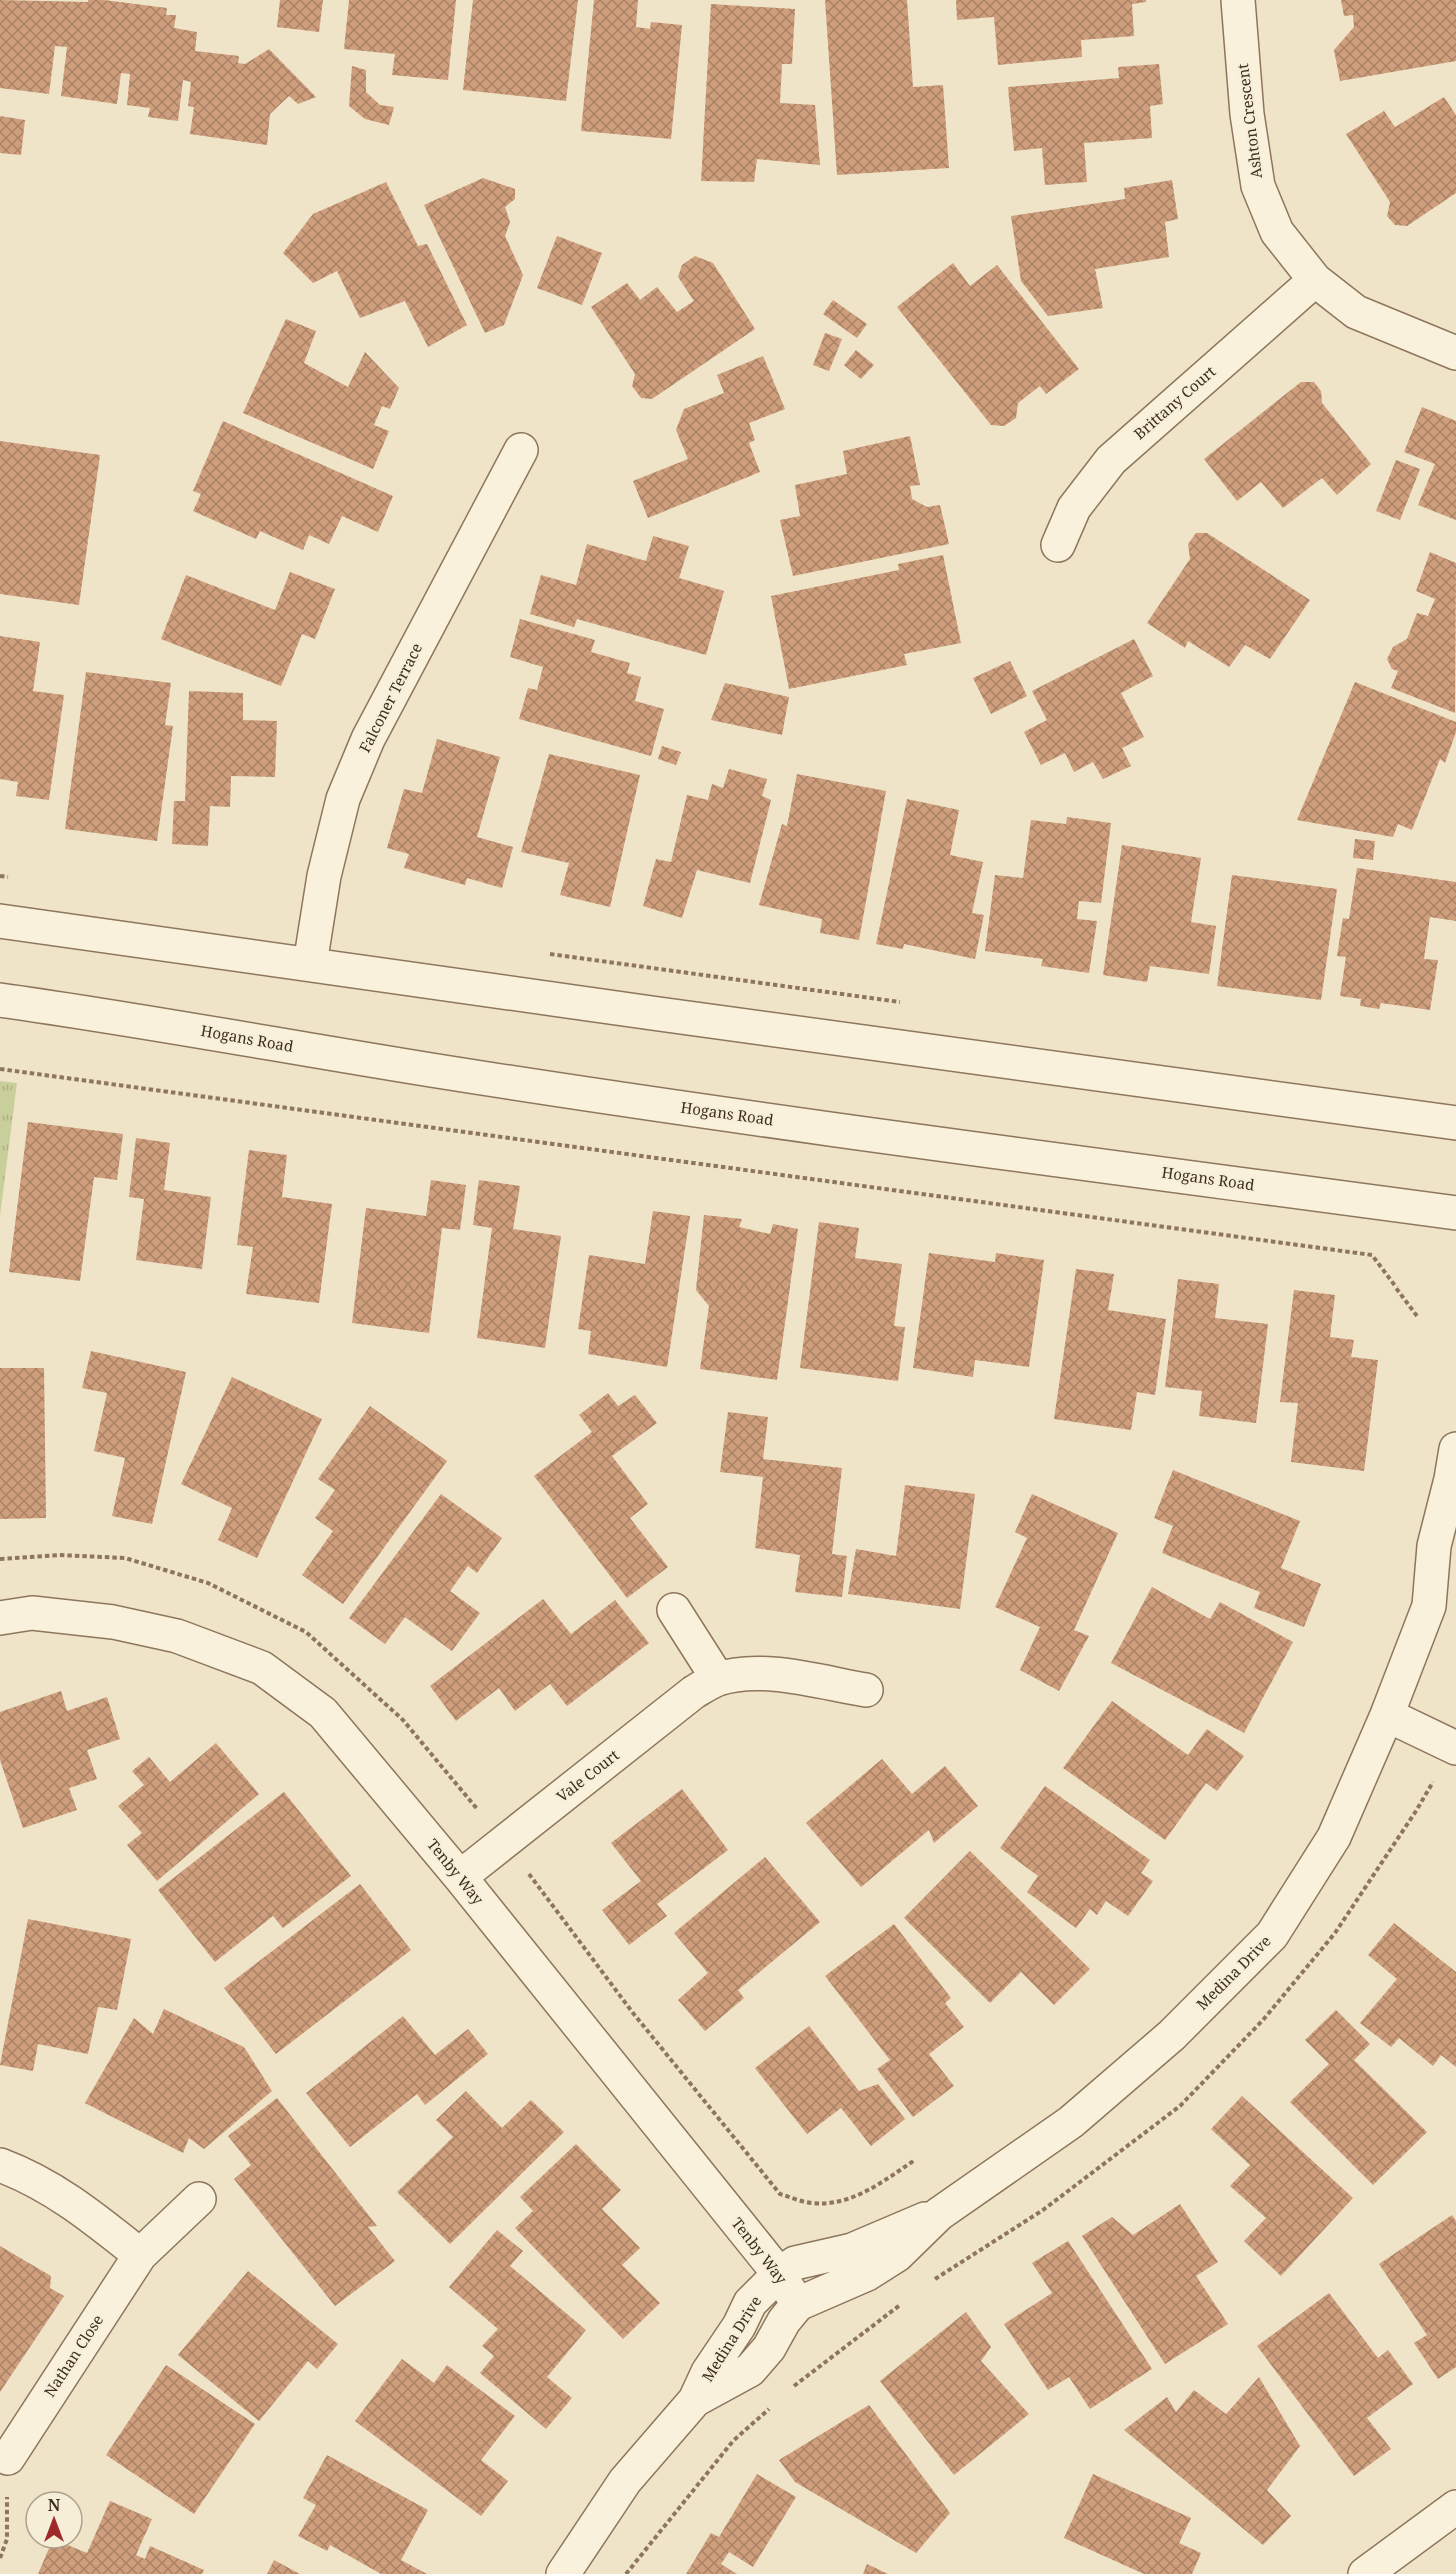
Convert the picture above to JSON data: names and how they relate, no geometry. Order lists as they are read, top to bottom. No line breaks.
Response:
{"streets":{"street":["Ashton Crescent","Brittany Court","Falconer Terrace","Hogans Road","Vale Court","Tenby Way","Medina Drive","Nathan Close"]},"crossings":[["Ashton Crescent","Brittany Court"],["Vale Court","Tenby Way"],["Tenby Way","Medina Drive"]],"north":"top"}
